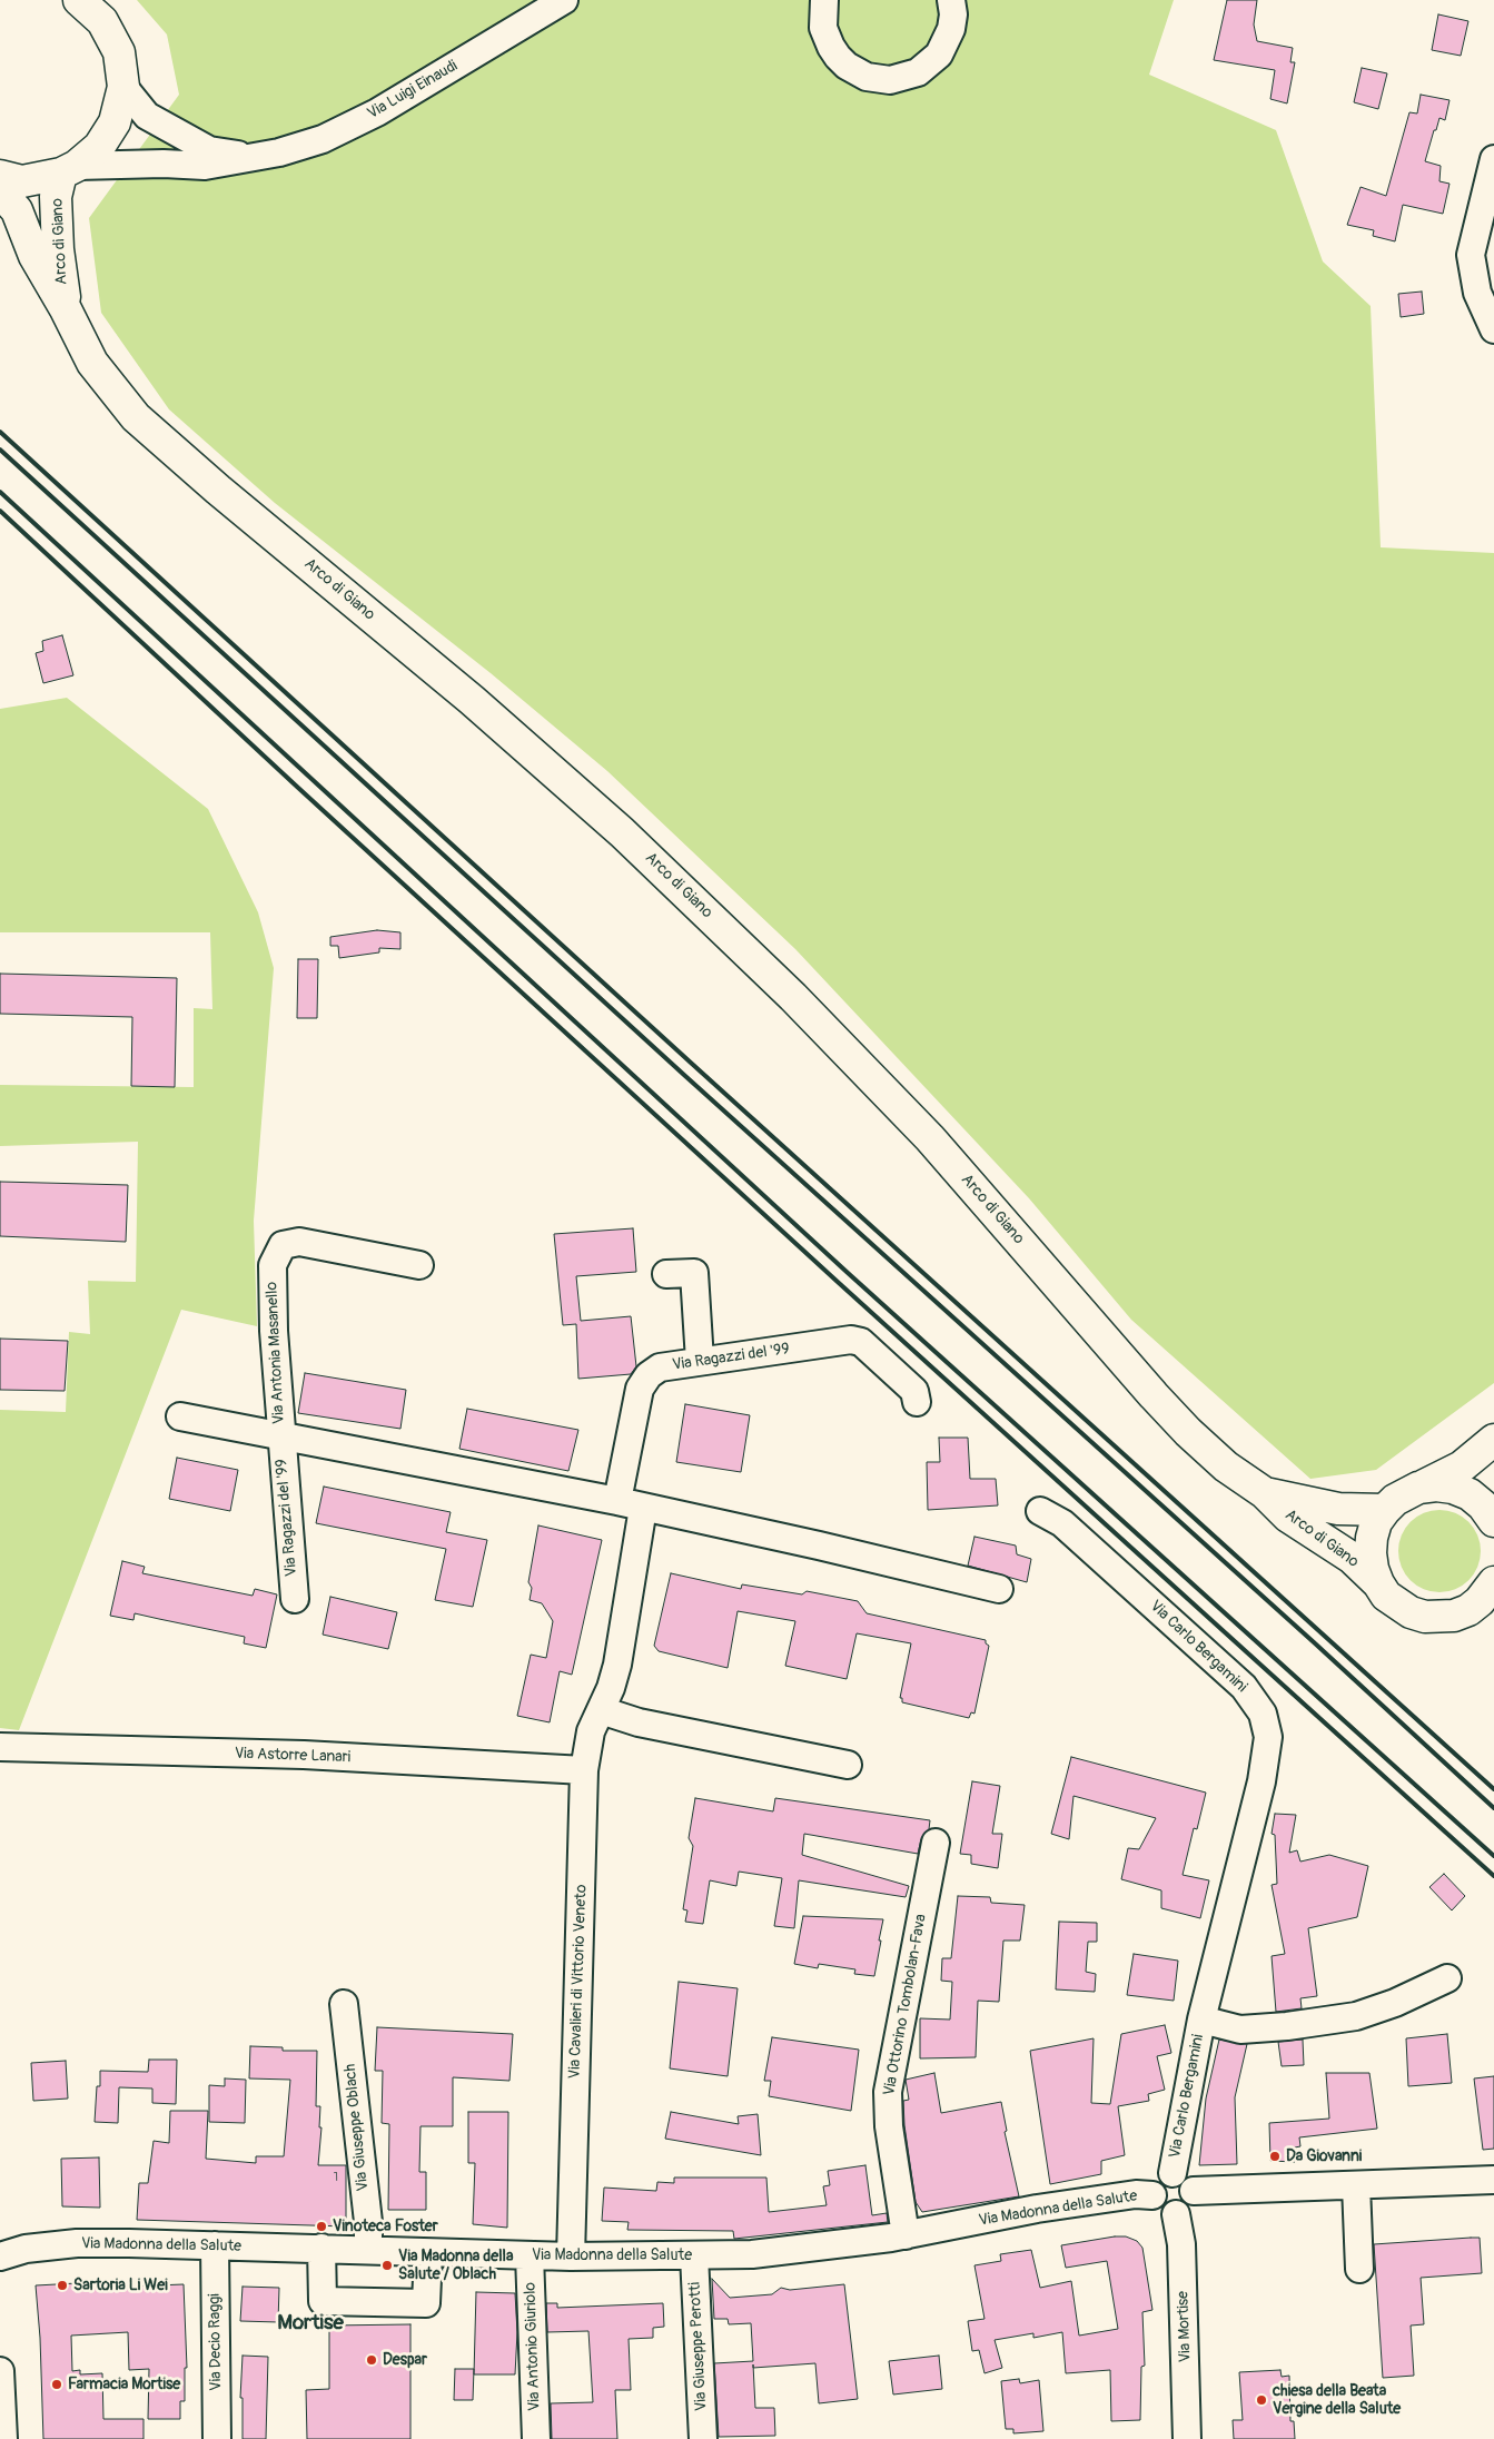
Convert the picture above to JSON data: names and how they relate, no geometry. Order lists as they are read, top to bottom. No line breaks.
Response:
{"streets":{"main road":["Arco di Giano"],"street":["Via Luigi Einaudi","Via Antonia Masanello","Via Ragazzi del '99","Via Carlo Bergamini","Via Astorre Lanari","Via Cavalieri di Vittorio Veneto","Via Ottorino Tombolan-Fava","Via Giuseppe Oblach","Via Madonna della Salute","Via Mortise","Via Decio Raggi","Via Antonio Giuriolo","Via Giuseppe Perotti"]},"crossings":[["Via Luigi Einaudi","Arco di Giano"],["Via Antonia Masanello","Via Ragazzi del '99"],["Via Ragazzi del '99","Via Cavalieri di Vittorio Veneto"],["Via Carlo Bergamini","Via Madonna della Salute"],["Via Carlo Bergamini","Via Mortise"],["Via Astorre Lanari","Via Cavalieri di Vittorio Veneto"],["Via Cavalieri di Vittorio Veneto","Via Madonna della Salute"],["Via Ottorino Tombolan-Fava","Via Madonna della Salute"],["Via Giuseppe Oblach","Via Madonna della Salute"],["Via Madonna della Salute","Via Mortise"],["Via Madonna della Salute","Via Decio Raggi"],["Via Madonna della Salute","Via Antonio Giuriolo"],["Via Madonna della Salute","Via Giuseppe Perotti"]],"districts":["Mortise"],"places":["Da Giovanni","Vinoteca Foster","Via Madonna della Salute / Oblach","Sartoria Li Wei","Despar","Farmacia Mortise","chiesa della Beata Vergine della Salute"],"house_numbers":["1"]}
